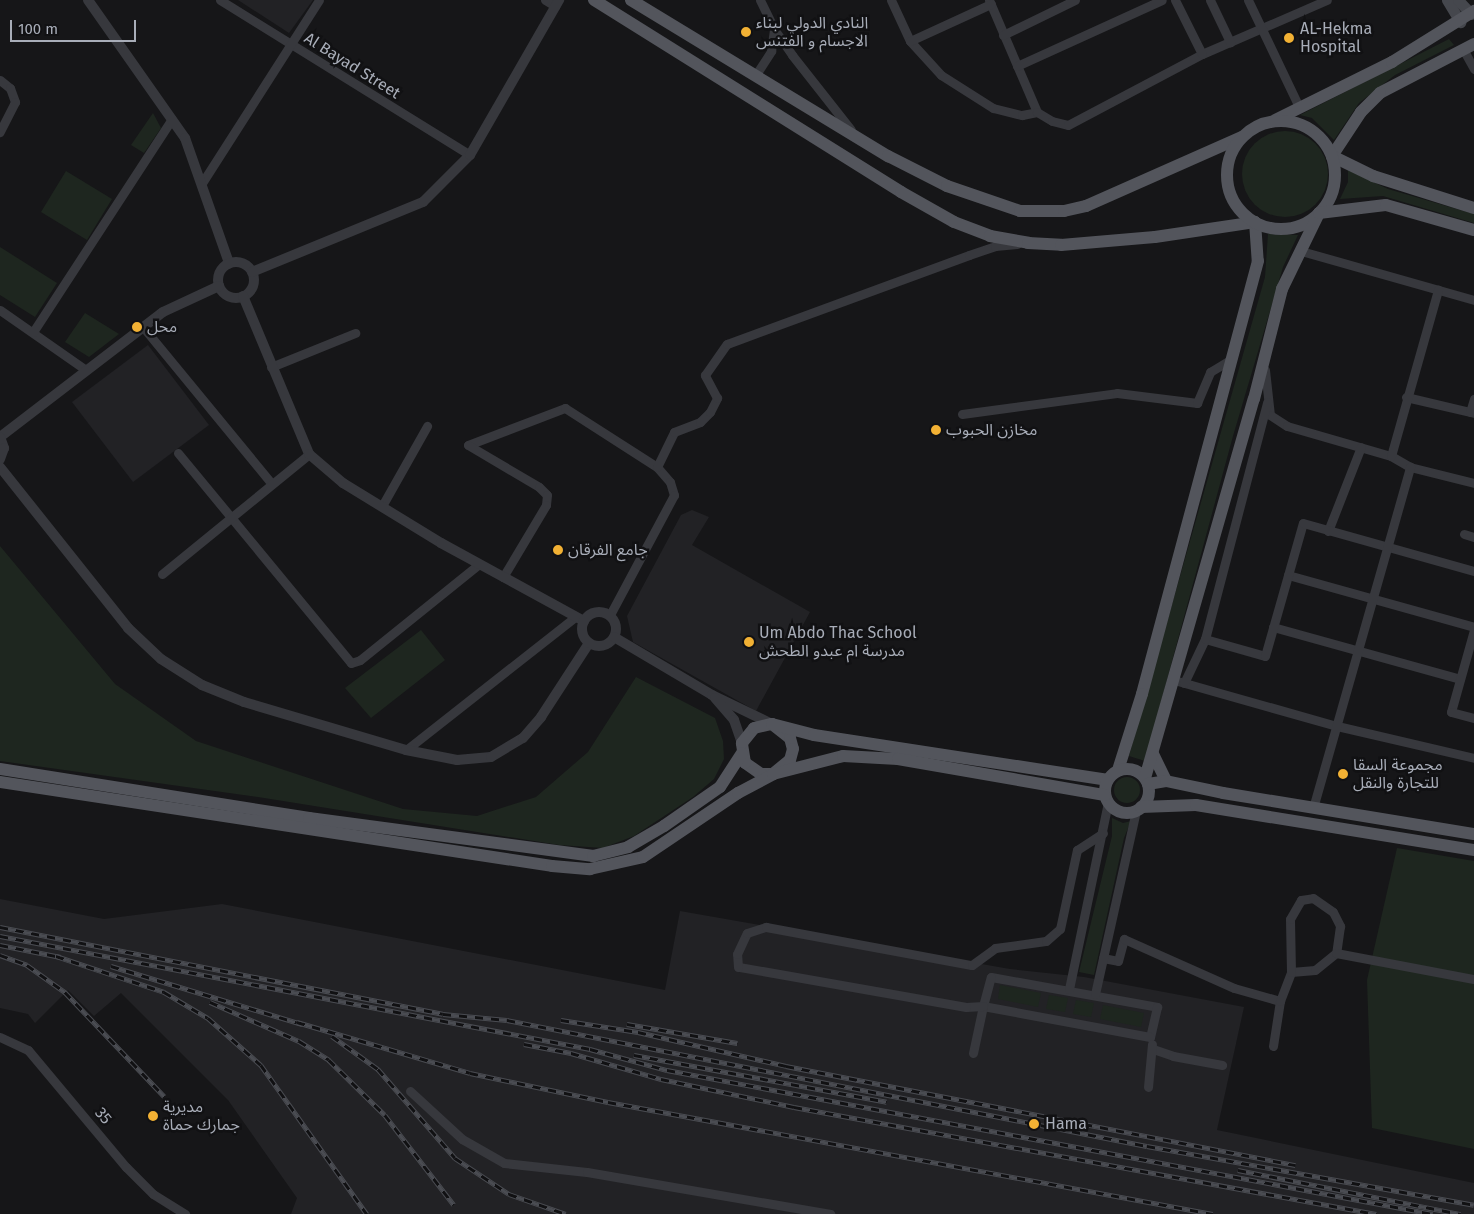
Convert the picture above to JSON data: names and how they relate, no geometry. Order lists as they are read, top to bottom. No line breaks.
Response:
{"streets":{"street":["Al Bayad Street","35"]},"places":["النادي الدولي لبناء الاجسام و الفتنس","AL-Hekma Hospital","محل","مخازن الحبوب","جامع الفرقان","Um Abdo Thac School مدرسة ام عبدو الطحش","مجموعة السقا للتجارة والنقل","مديرية جمارك حماة","Hama"],"scale_bar":"100 m"}
